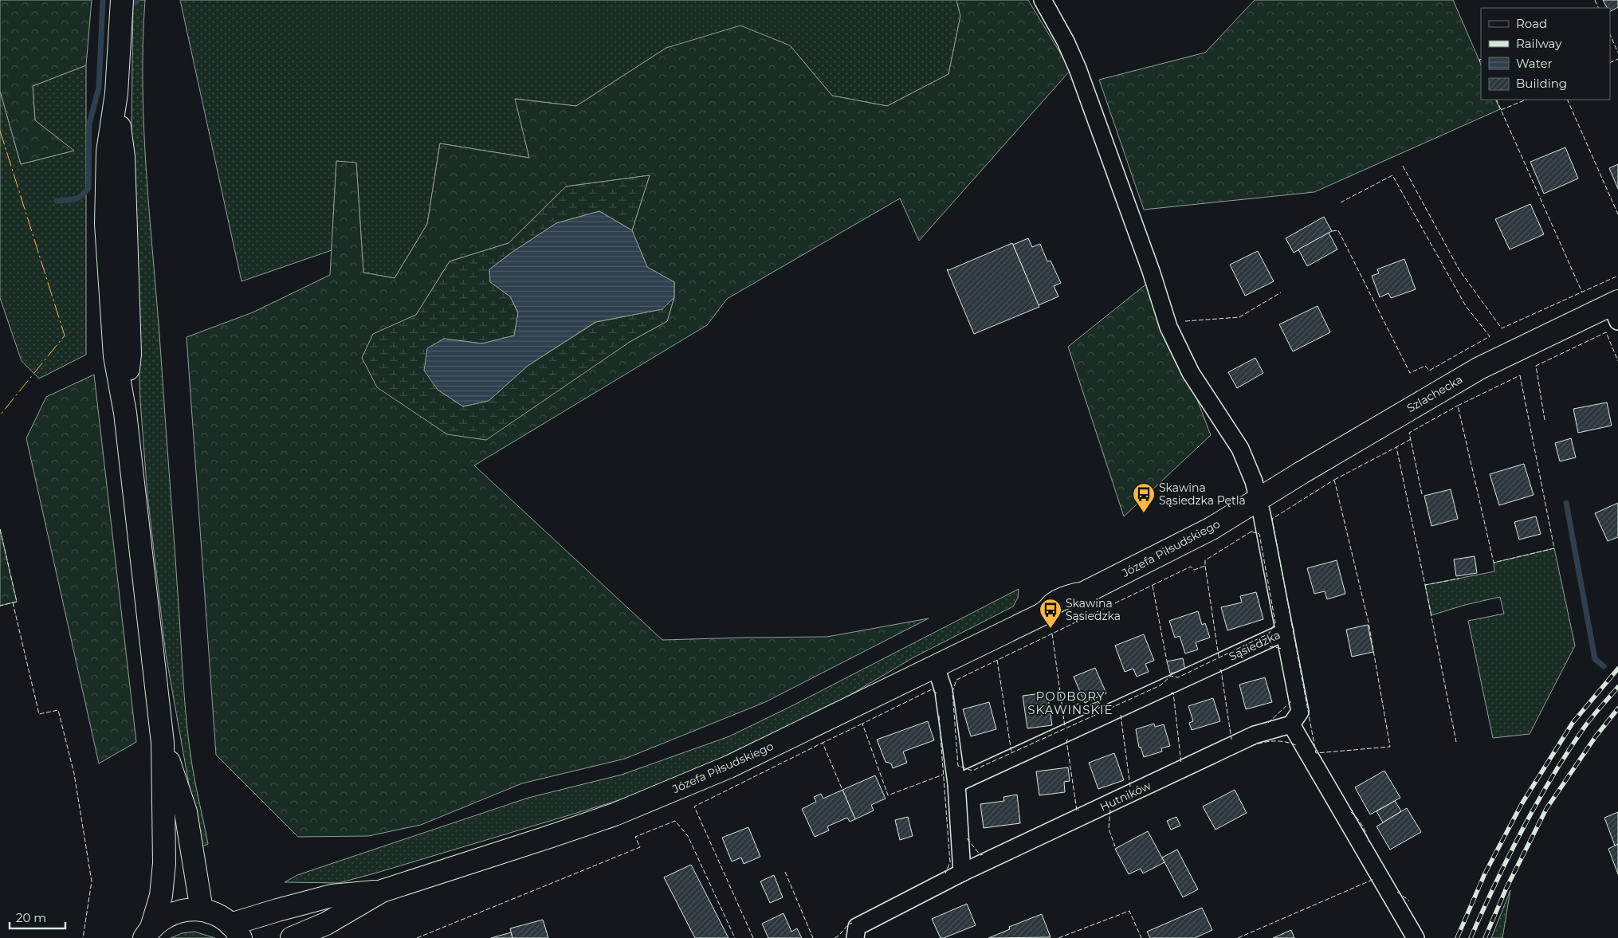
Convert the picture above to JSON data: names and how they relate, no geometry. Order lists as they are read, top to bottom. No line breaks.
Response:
{"streets":{"main road":["Szlachecka","Józefa Piłsudskiego"],"street":["Sąsiedzka","Hutników"]},"crossings":[["Szlachecka","Józefa Piłsudskiego"],["Sąsiedzka","Hutników"]],"districts":["PODBORY SKAWIŃSKIE"],"places":{"bus stop":["Skawina Sąsiedzka Pętla","Skawina Sąsiedzka"]},"legend":["Road","Railway","Water","Building"],"scale_bar":"20 m"}
